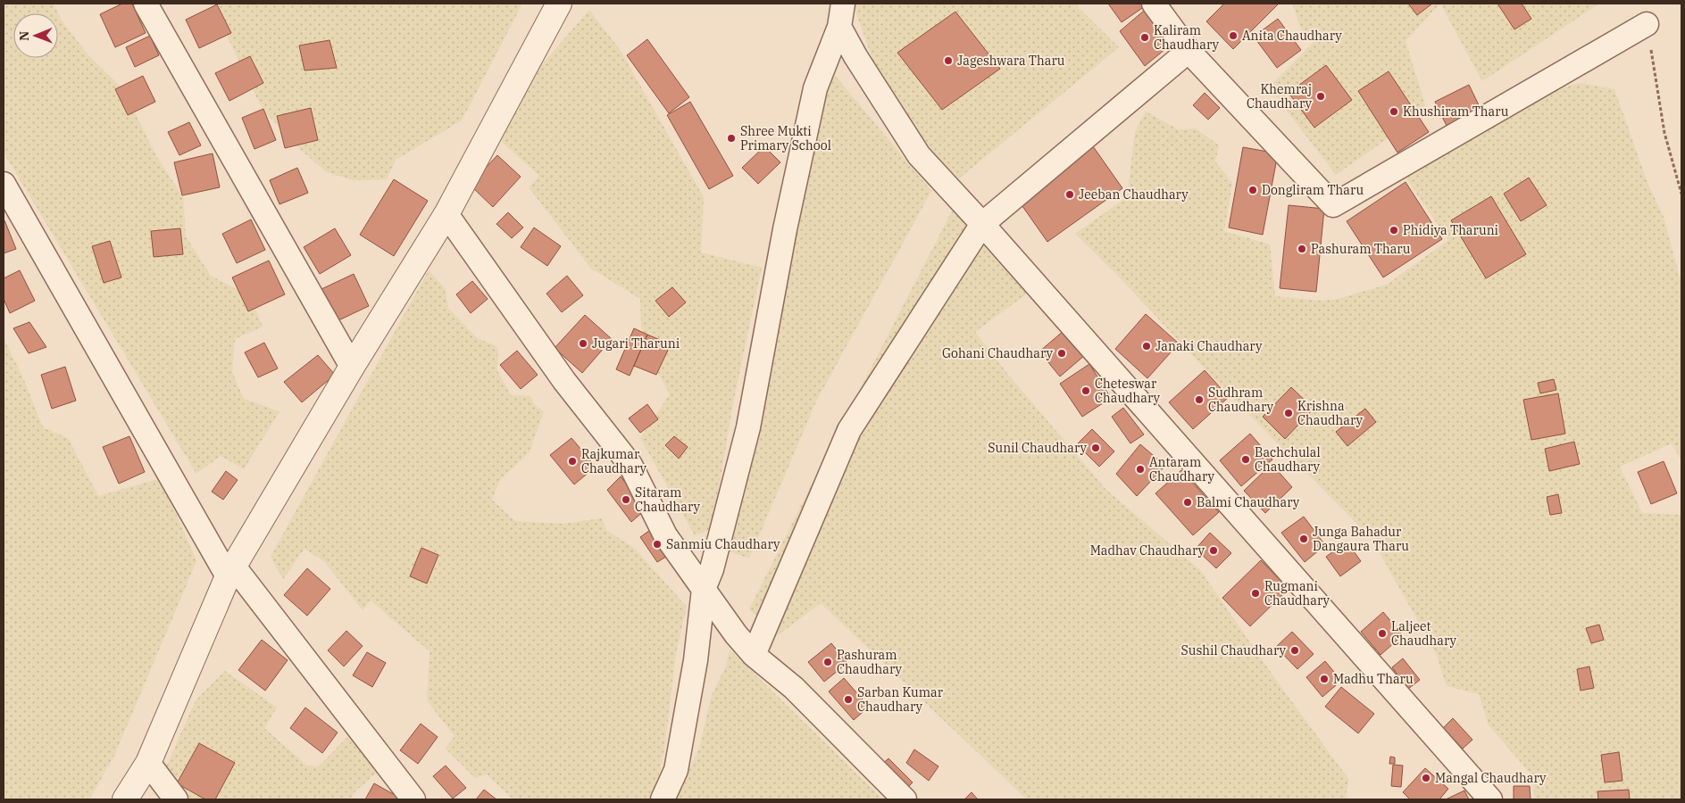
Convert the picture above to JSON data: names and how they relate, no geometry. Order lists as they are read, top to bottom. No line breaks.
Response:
{"places":["Anita Chaudhary","Kaliram Chaudhary","Jageshwara Tharu","Khemraj Chaudhary","Khushiram Tharu","Shree Mukti Primary School","Dongliram Tharu","Jeeban Chaudhary","Phidiya Tharuni","Pashuram Tharu","Jugari Tharuni","Janaki Chaudhary","Gohani Chaudhary","Cheteswar Chaudhary","Sudhram Chaudhary","Krishna Chaudhary","Sunil Chaudhary","Bachchulal Chaudhary","Rajkumar Chaudhary","Antaram Chaudhary","Sitaram Chaudhary","Balmi Chaudhary","Junga Bahadur Dangaura Tharu","Sanmiu Chaudhary","Madhav Chaudhary","Rugmani Chaudhary","Laljeet Chaudhary","Sushil Chaudhary","Pashuram Chaudhary","Madhu Tharu","Sarban Kumar Chaudhary","Mangal Chaudhary"],"north":"left"}
